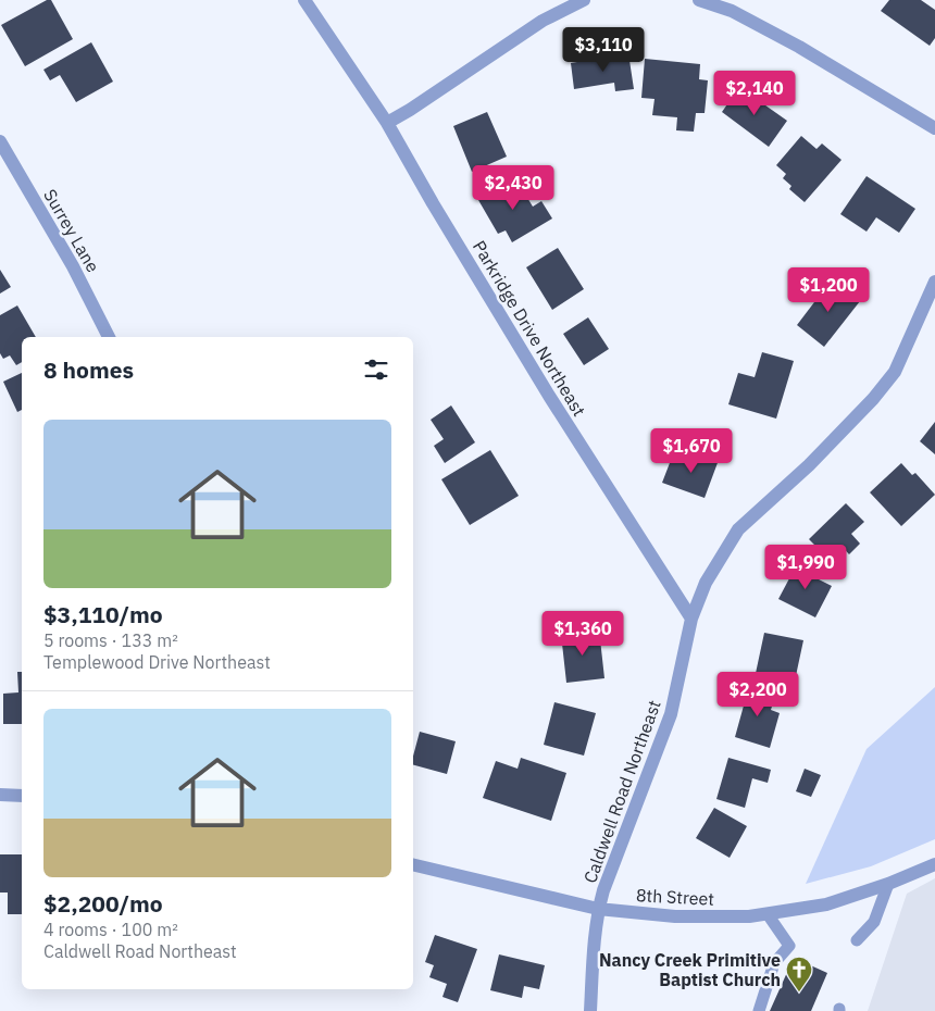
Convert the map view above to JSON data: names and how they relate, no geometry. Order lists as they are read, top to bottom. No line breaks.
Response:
{"streets":{"street":["Surrey Lane","Parkridge Drive Northeast","Caldwell Road Northeast","8th Street"]},"crossings":[["Parkridge Drive Northeast","Caldwell Road Northeast"],["Caldwell Road Northeast","8th Street"]],"places":{"church":["Nancy Creek Primitive Baptist Church"]},"page":{"price":["$3,110","$2,140","$2,430","$1,200","$1,670","$1,990","$1,360","$2,200"],"heading":"8 homes","list":[{"name":"$3,110/mo","note":"5 rooms · 133 m² · Templewood Drive Northeast"},{"name":"$2,200/mo","note":"4 rooms · 100 m² · Caldwell Road Northeast"}]}}
